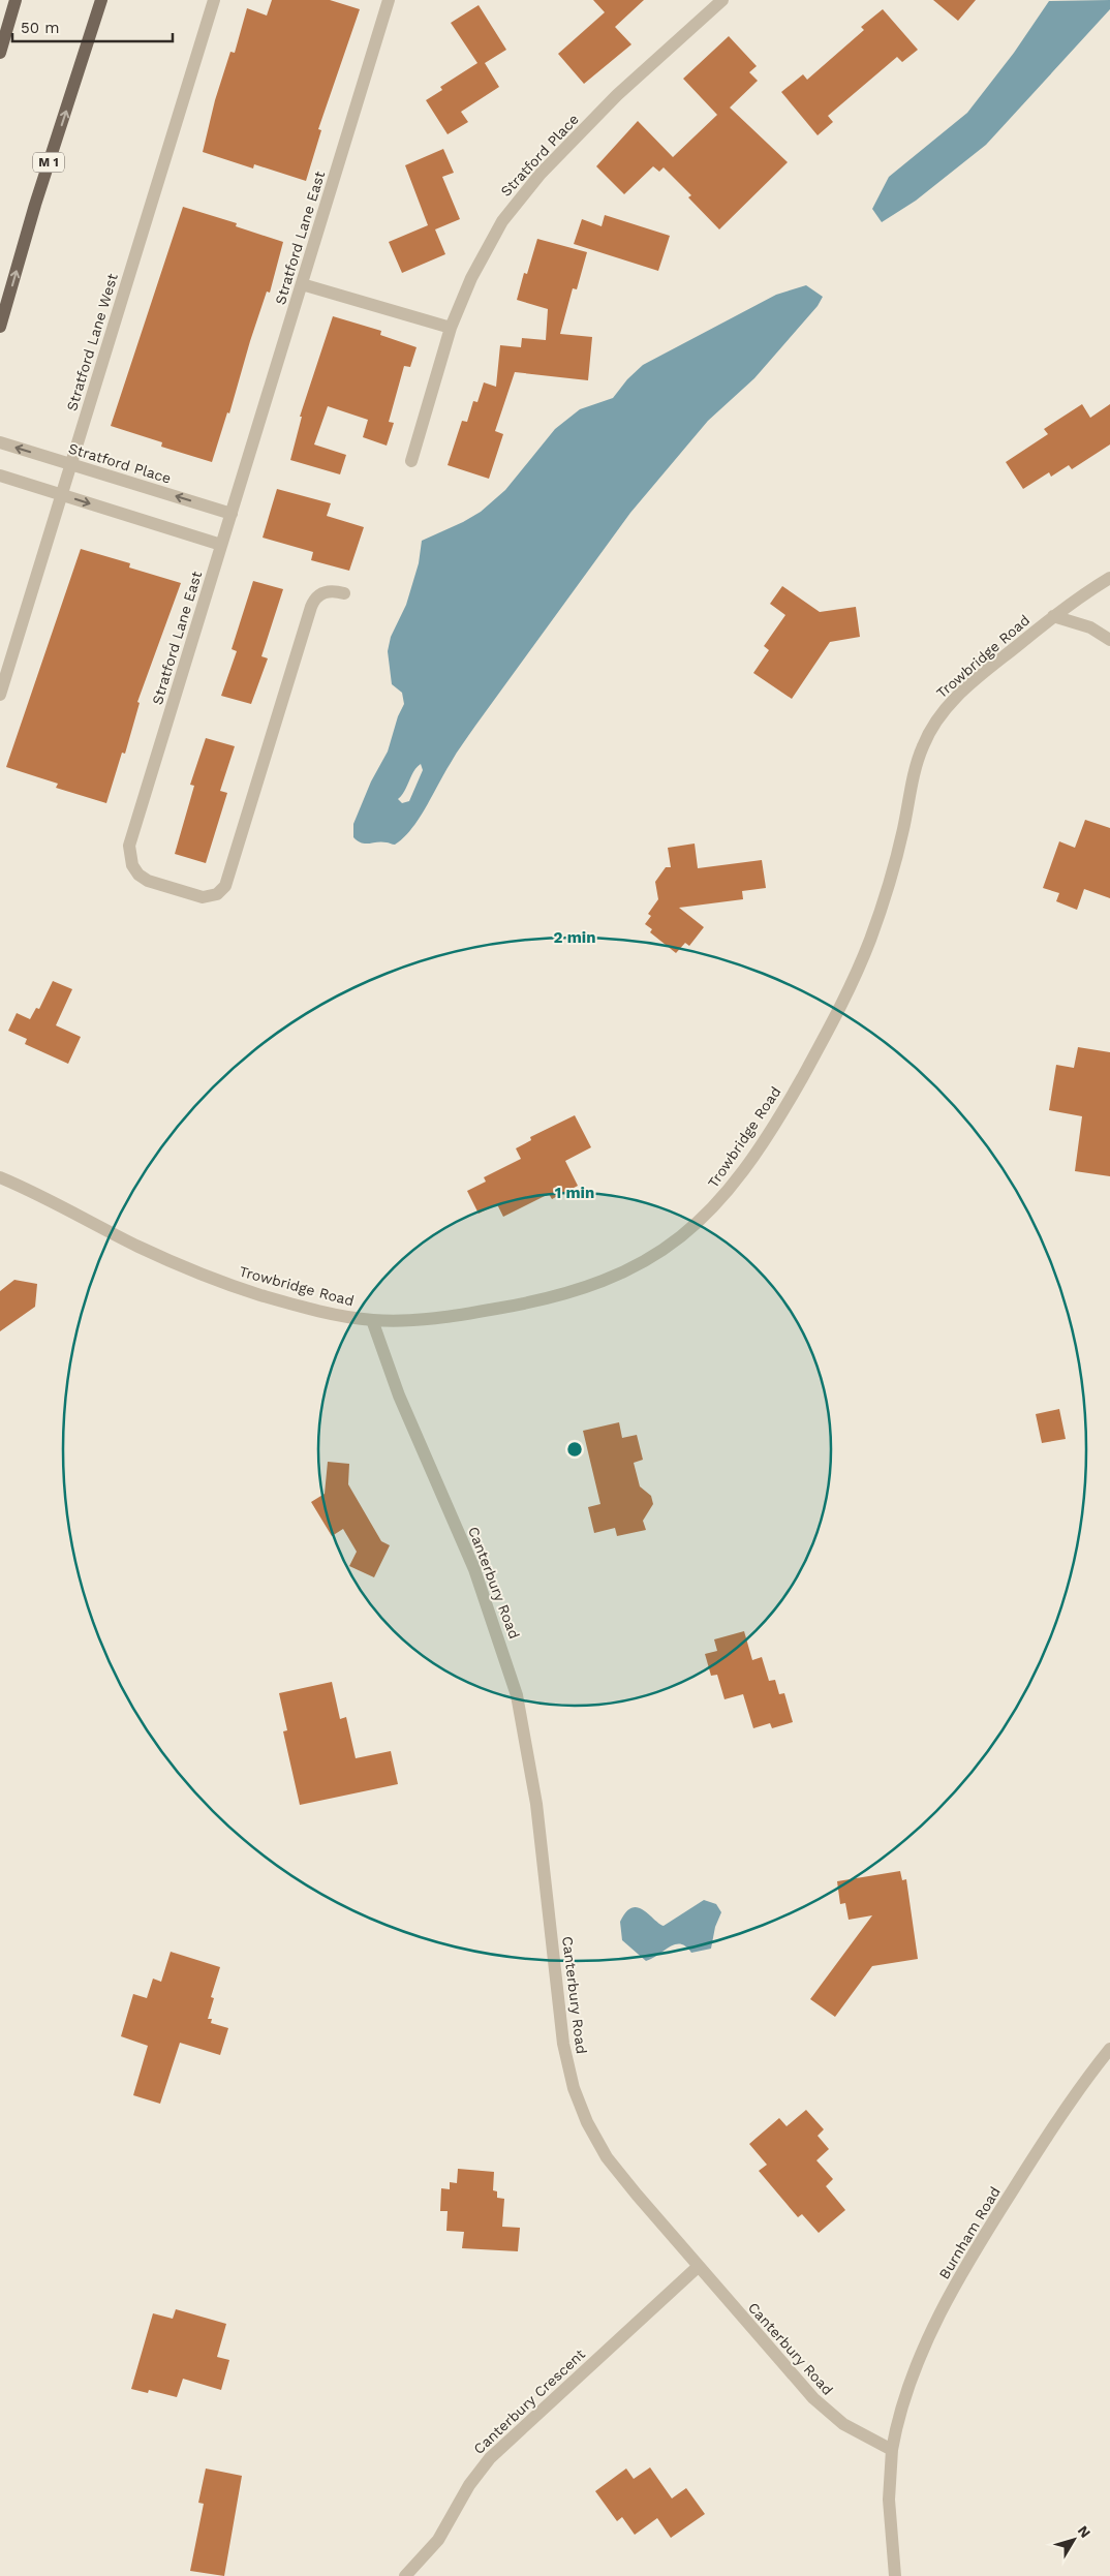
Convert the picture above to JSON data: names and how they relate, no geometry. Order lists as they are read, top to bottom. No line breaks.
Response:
{"streets":{"main road":["M 1"],"street":["Stratford Place","Stratford Lane East","Stratford Lane West","Trowbridge Road","Canterbury Road","Burnham Road","Canterbury Crescent"]},"crossings":[["Stratford Place","Stratford Lane East"],["Stratford Place","Stratford Lane West"],["Trowbridge Road","Canterbury Road"],["Canterbury Road","Burnham Road"],["Canterbury Road","Canterbury Crescent"]],"scale_bar":"50 m","north":"top right","rings":["2 min","1 min"]}
